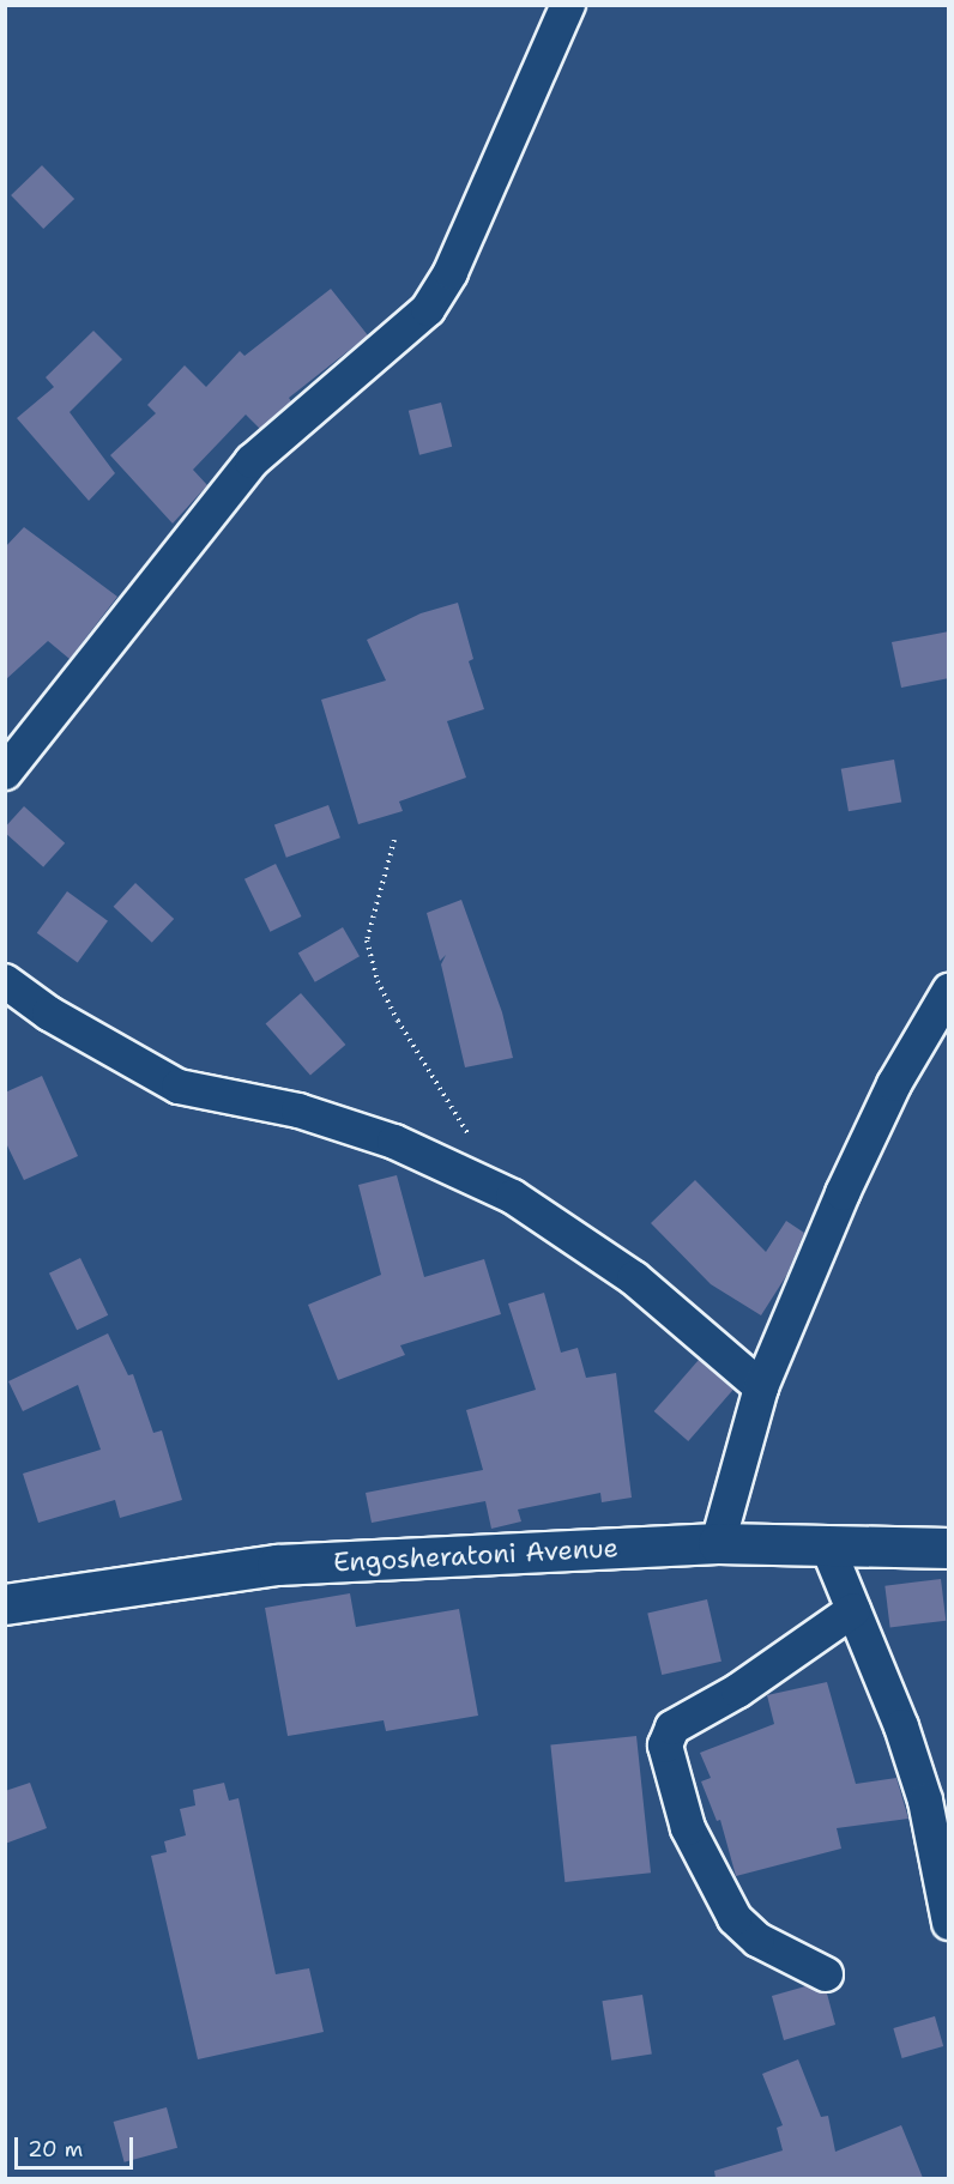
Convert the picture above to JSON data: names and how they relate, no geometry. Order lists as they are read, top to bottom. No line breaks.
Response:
{"streets":{"street":["Engosheratoni Avenue"]},"scale_bar":"20 m"}
